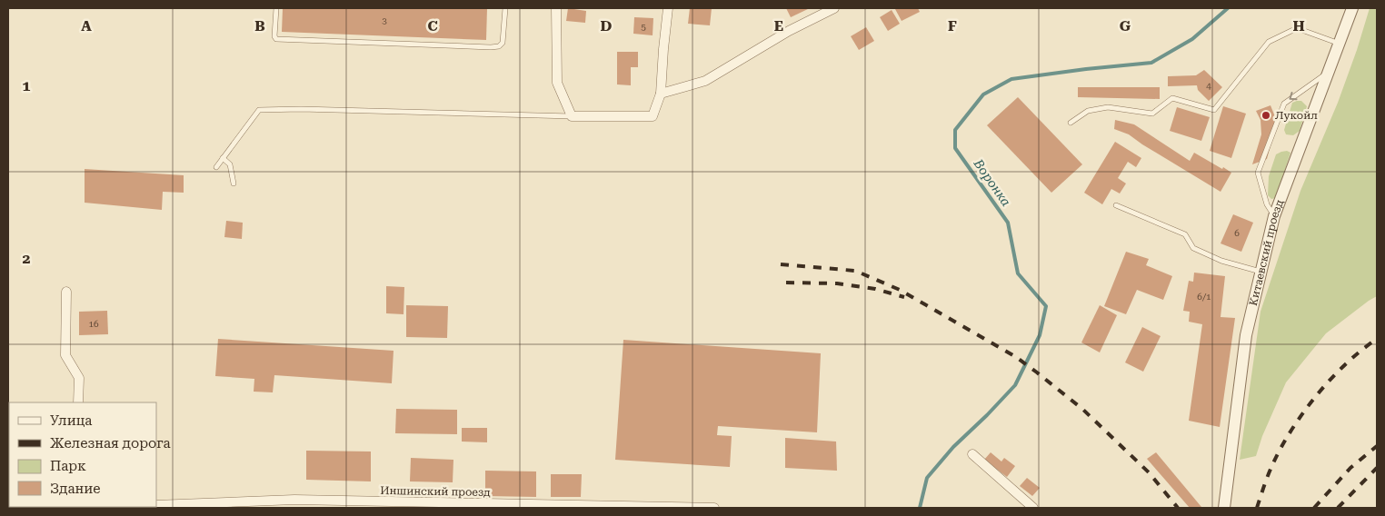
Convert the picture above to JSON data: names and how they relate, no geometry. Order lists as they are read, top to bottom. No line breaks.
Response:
{"streets":{"street":["Китаевский проезд","Иншинский проезд"]},"water":["Воронка"],"places":["Лукойл"],"house_numbers":["3","5","4","6","6/1","16"],"legend":["Улица","Железная дорога","Парк","Здание"],"grid":{"columns":["A","B","C","D","E","F","G","H"],"rows":["1","2"]}}
